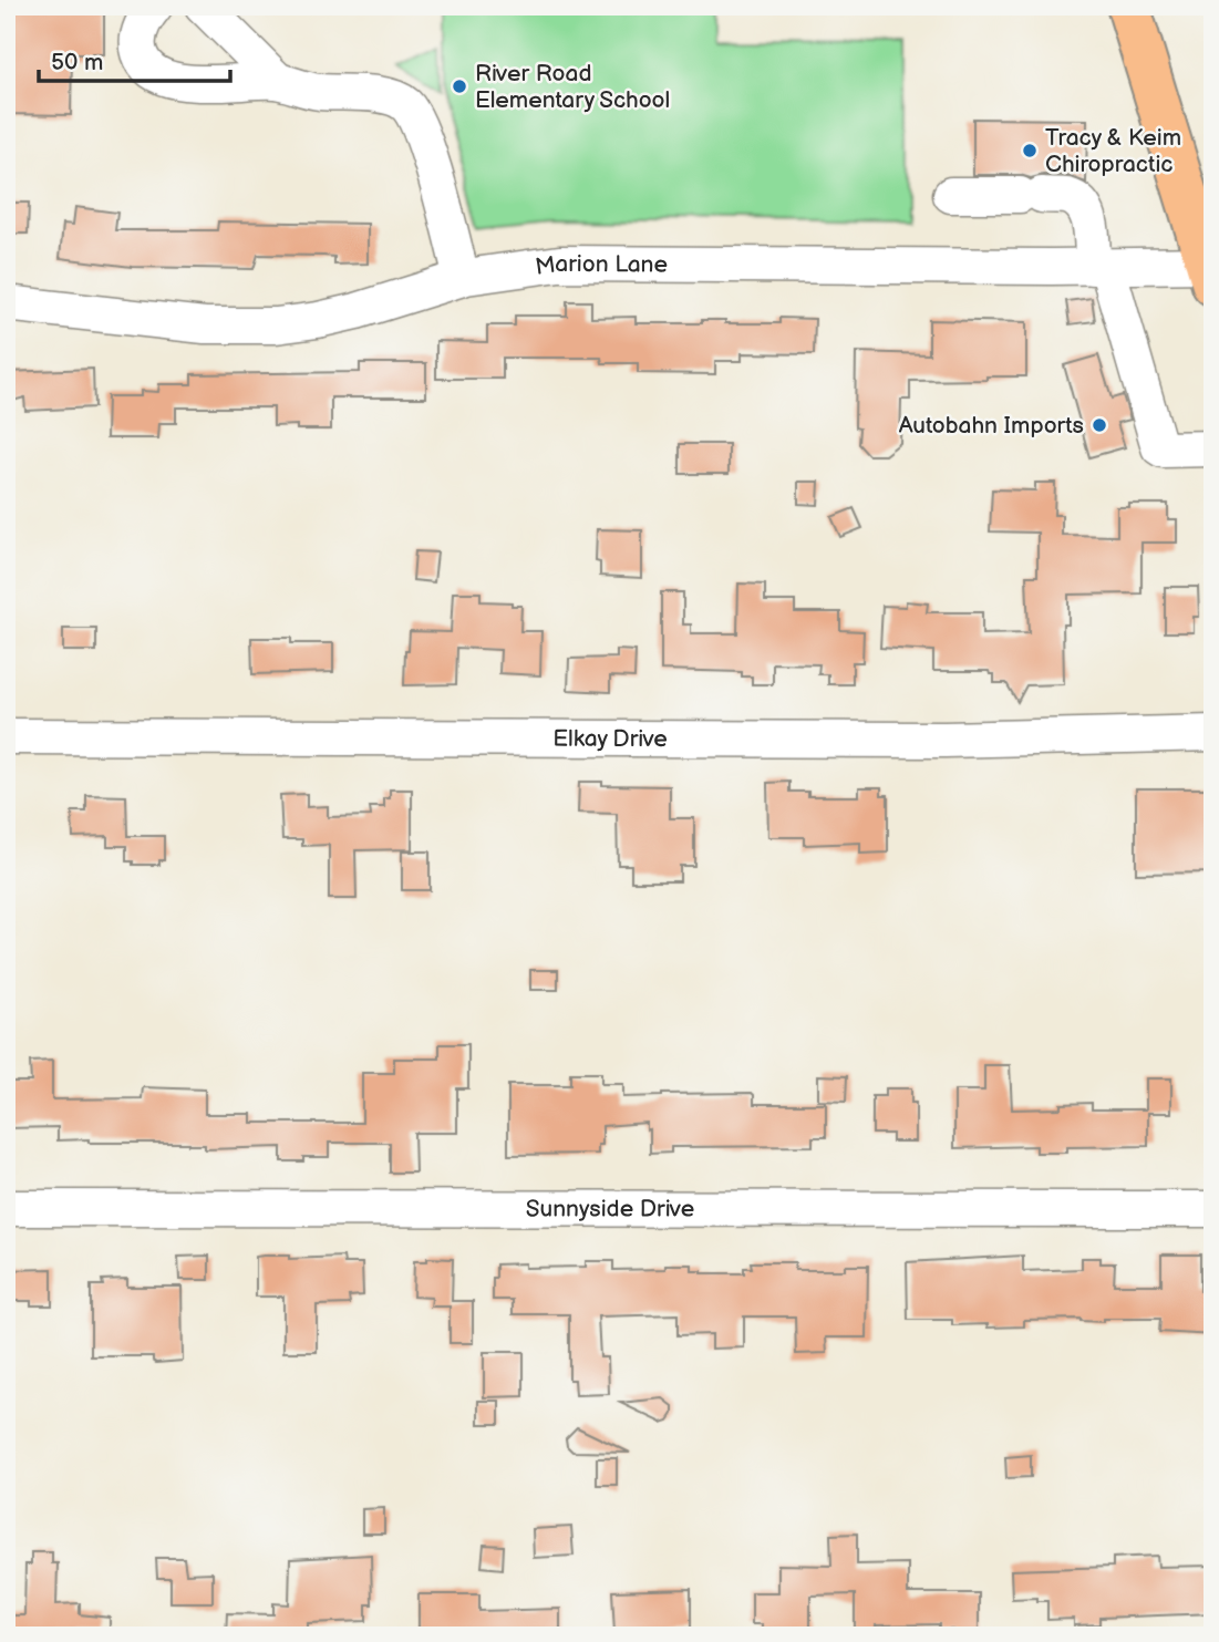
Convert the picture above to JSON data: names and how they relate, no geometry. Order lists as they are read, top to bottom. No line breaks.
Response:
{"streets":{"street":["Marion Lane","Elkay Drive","Sunnyside Drive"]},"places":["River Road Elementary School","Tracy & Keim Chiropractic","Autobahn Imports"],"scale_bar":"50 m"}
